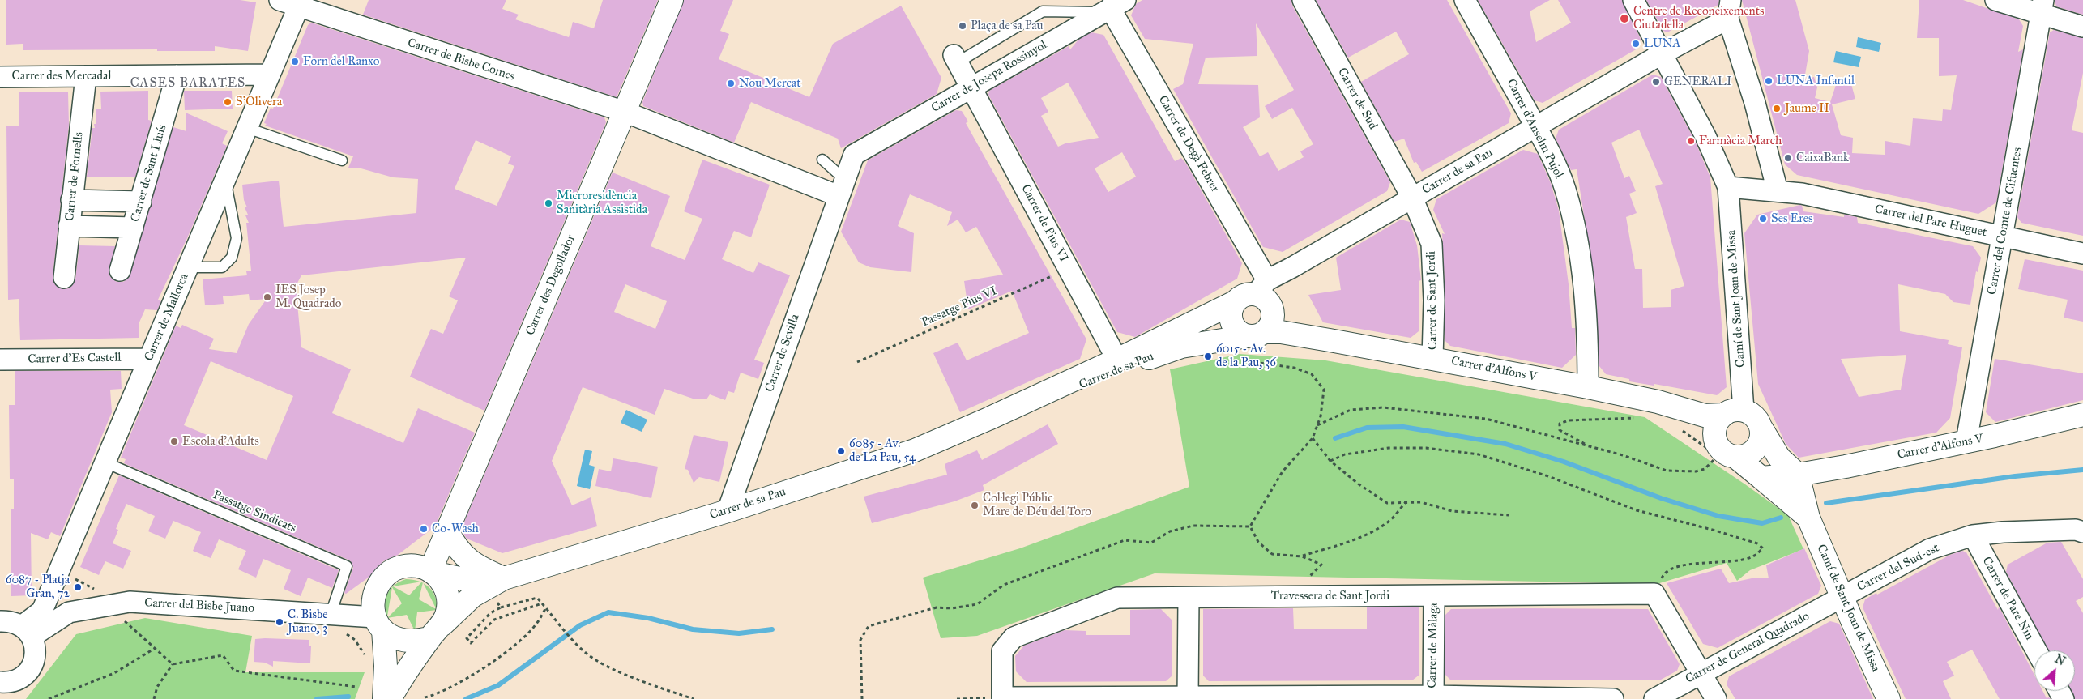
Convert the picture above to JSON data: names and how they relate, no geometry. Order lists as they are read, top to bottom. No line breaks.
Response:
{"streets":{"street":["Carrer de Bisbe Comes","Carrer des Mercadal","Carrer de Josepa Rossinyol","Carrer de Sud","Carrer d'Anselm Pujol","Carrer de Degà Febrer","Carrer de sa Pau","Carrer de Sant Lluís","Carrer de Fornells","Carrer del Pare Huguet","Carrer del Comte de Cifuentes","Carrer de Pius VI","Carrer des Degollador","Camí de Sant Joan de Missa","Carrer de Sant Jordi","Carrer de Mallorca","Carrer de Sevilla","Carrer d'Es Castell","Carrer d'Alfons V","Carrer del Sud-est","Travessera de Sant Jordi","Carrer de Pare Nin","Carrer del Bisbe Juano","Carrer de Màlaga","Carrer de General Quadrado"],"lane":["Passatge Sindicats"],"path":["Passatge Pius VI"]},"crossings":[["Carrer de Bisbe Comes","Carrer des Degollador"],["Carrer de Bisbe Comes","Carrer de Mallorca"],["Carrer des Mercadal","Carrer de Sant Lluís"],["Carrer des Mercadal","Carrer de Fornells"],["Carrer des Mercadal","Carrer de Mallorca"],["Carrer de Josepa Rossinyol","Carrer de Degà Febrer"],["Carrer de Josepa Rossinyol","Carrer de Pius VI"],["Carrer de Josepa Rossinyol","Carrer de Sevilla"],["Carrer de Sud","Carrer de sa Pau"],["Carrer de Sud","Carrer de Sant Jordi"],["Carrer d'Anselm Pujol","Carrer de sa Pau"],["Carrer d'Anselm Pujol","Carrer d'Alfons V"],["Carrer de Degà Febrer","Carrer de sa Pau"],["Carrer de Degà Febrer","Carrer d'Alfons V"],["Carrer de sa Pau","Carrer de Pius VI"],["Carrer de sa Pau","Carrer des Degollador"],["Carrer de sa Pau","Carrer de Sant Jordi"],["Carrer de sa Pau","Carrer de Sevilla"],["Carrer de sa Pau","Carrer d'Alfons V"],["Carrer de sa Pau","Carrer del Bisbe Juano"],["Carrer del Pare Huguet","Carrer del Comte de Cifuentes"],["Carrer del Pare Huguet","Camí de Sant Joan de Missa"],["Carrer del Comte de Cifuentes","Carrer d'Alfons V"],["Carrer de Pius VI","Passatge Pius VI"],["Carrer des Degollador","Carrer del Bisbe Juano"],["Camí de Sant Joan de Missa","Carrer d'Alfons V"],["Camí de Sant Joan de Missa","Carrer del Sud-est"],["Camí de Sant Joan de Missa","Carrer de General Quadrado"],["Carrer de Sant Jordi","Carrer d'Alfons V"],["Carrer de Mallorca","Carrer d'Es Castell"],["Carrer de Mallorca","Passatge Sindicats"],["Carrer de Mallorca","Carrer del Bisbe Juano"],["Passatge Sindicats","Carrer del Bisbe Juano"],["Carrer del Sud-est","Carrer de Pare Nin"],["Carrer del Sud-est","Carrer de General Quadrado"],["Travessera de Sant Jordi","Carrer de Màlaga"]],"districts":["CASES BARATES"],"places":["Centre de Reconeixements Ciutadella","Plaça de sa Pau","LUNA","Forn del Ranxo","LUNA Infantil","GENERALI","Nou Mercat","S'Olivera","Jaume II","Farmàcia March","CaixaBank","Microresidència Sanitària Assistida","Ses Eres","IES Josep M. Quadrado","6015 - Av. de la Pau, 36","Escola d'Adults","6085 - Av. de La Pau, 54","Col·legi Públic Mare de Déu del Toro","Co-Wash","6087 - Platja Gran, 72","C. Bisbe Juano, 3"],"north":"top right"}
